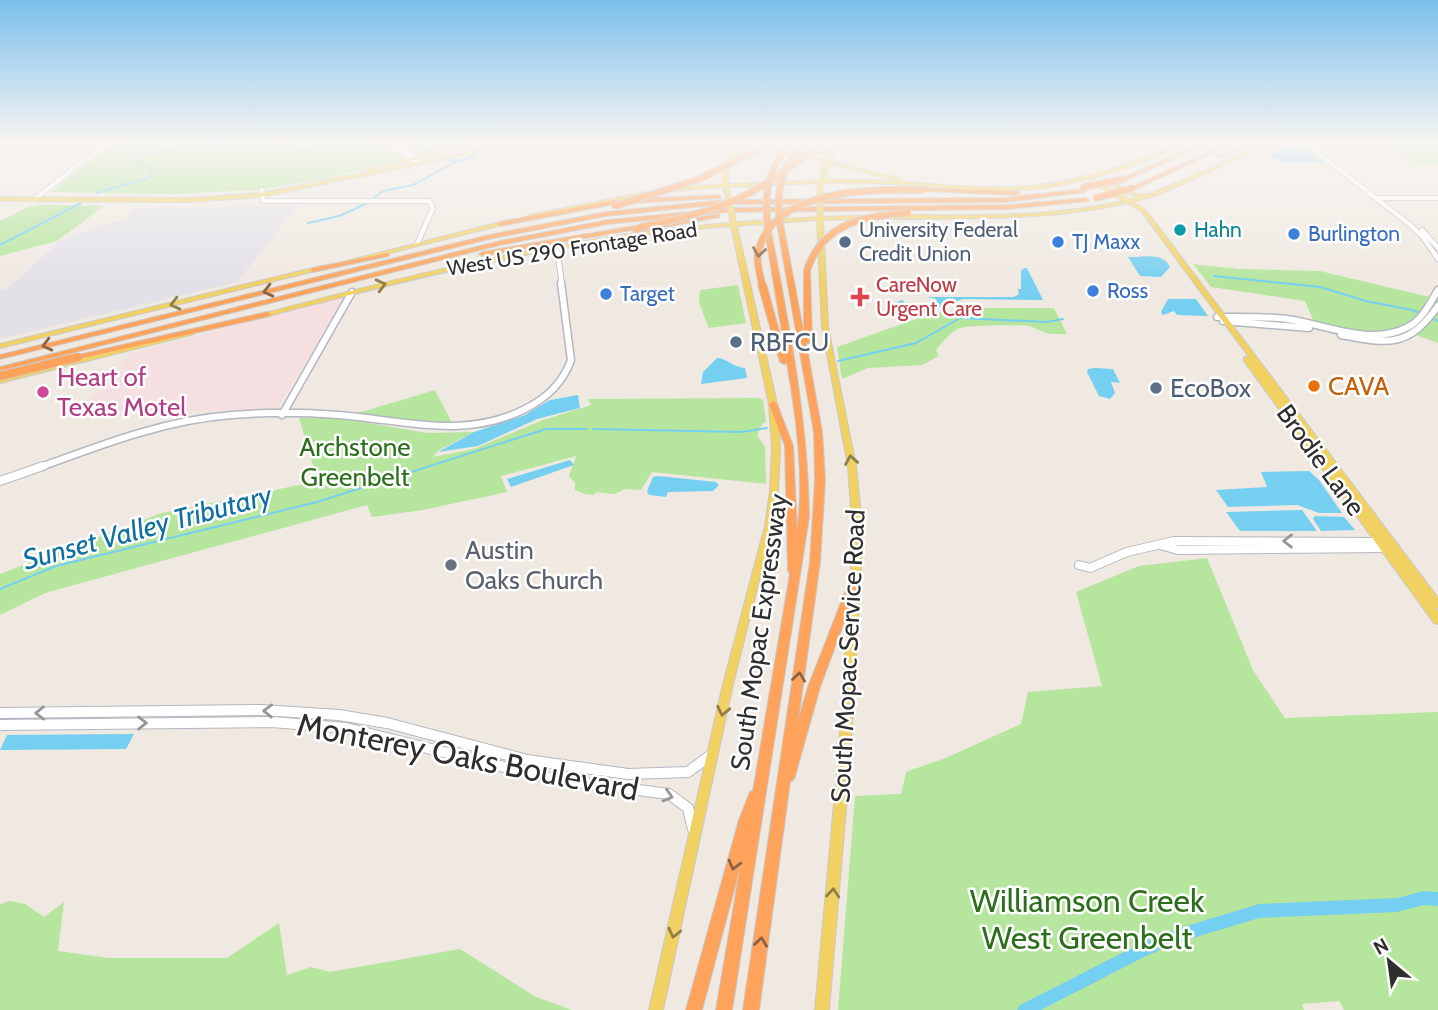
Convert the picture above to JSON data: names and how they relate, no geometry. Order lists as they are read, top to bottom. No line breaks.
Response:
{"streets":{"highway":["South Mopac Expressway"],"main road":["West US 290 Frontage Road","Brodie Lane","South Mopac Service Road"],"street":["Monterey Oaks Boulevard"]},"crossings":[["West US 290 Frontage Road","Brodie Lane"],["West US 290 Frontage Road","South Mopac Service Road"]],"one_way":["South Mopac Service Road"],"water":["Sunset Valley Tributary"],"parks":["Archstone Greenbelt","Williamson Creek West Greenbelt"],"places":{"other":["Hahn","Burlington","University Federal Credit Union","TJ Maxx","Ross","Target","RBFCU","CAVA","EcoBox","Heart of Texas Motel","Austin Oaks Church"],"health":["CareNow Urgent Care"]},"north":"top left"}
